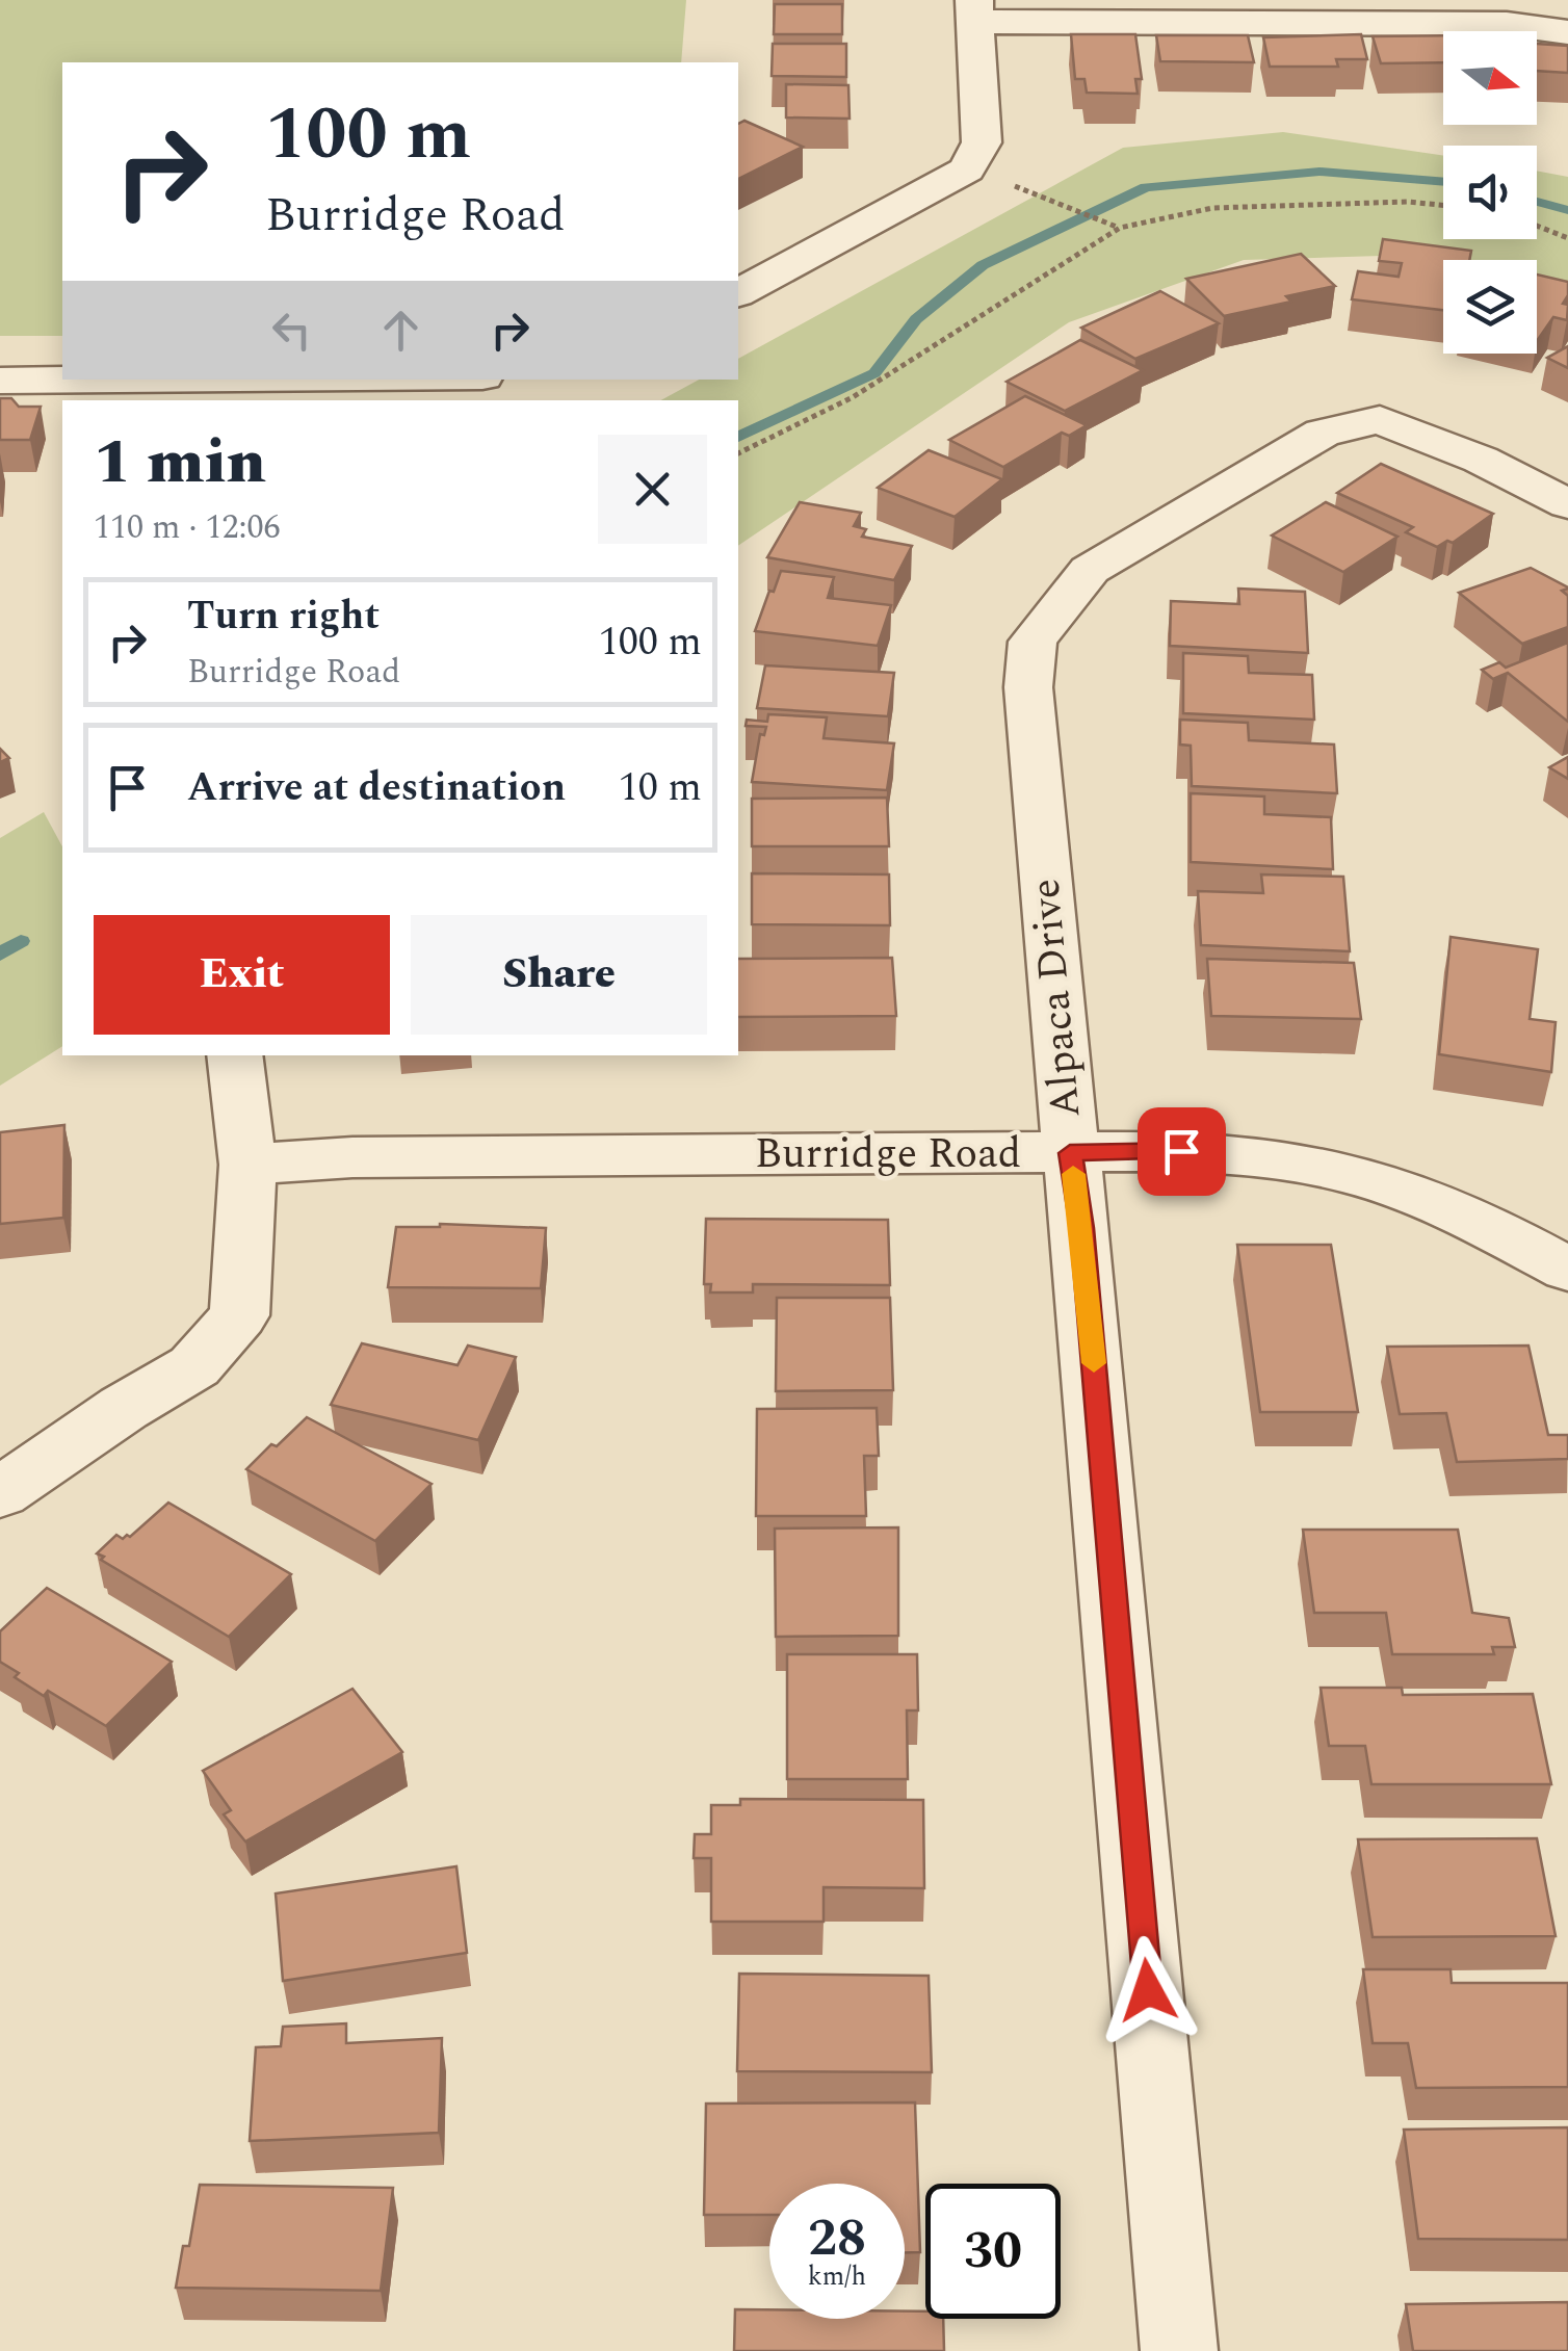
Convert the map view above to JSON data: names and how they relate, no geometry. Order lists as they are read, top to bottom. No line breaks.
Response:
{"streets":{"street":["Alpaca Drive","Burridge Road"]},"crossings":[["Alpaca Drive","Burridge Road"]],"north":"right","page":{"turn":["100 m","Burridge Road"],"heading":["1 min","110 m · 12:06"],"list":[{"name":"Turn right","note":"Burridge Road","value":"100 m"},{"name":"Arrive at destination","value":"10 m"}],"buttons":["Exit","Share"],"speed":"28 km/h","limit":"30"}}
